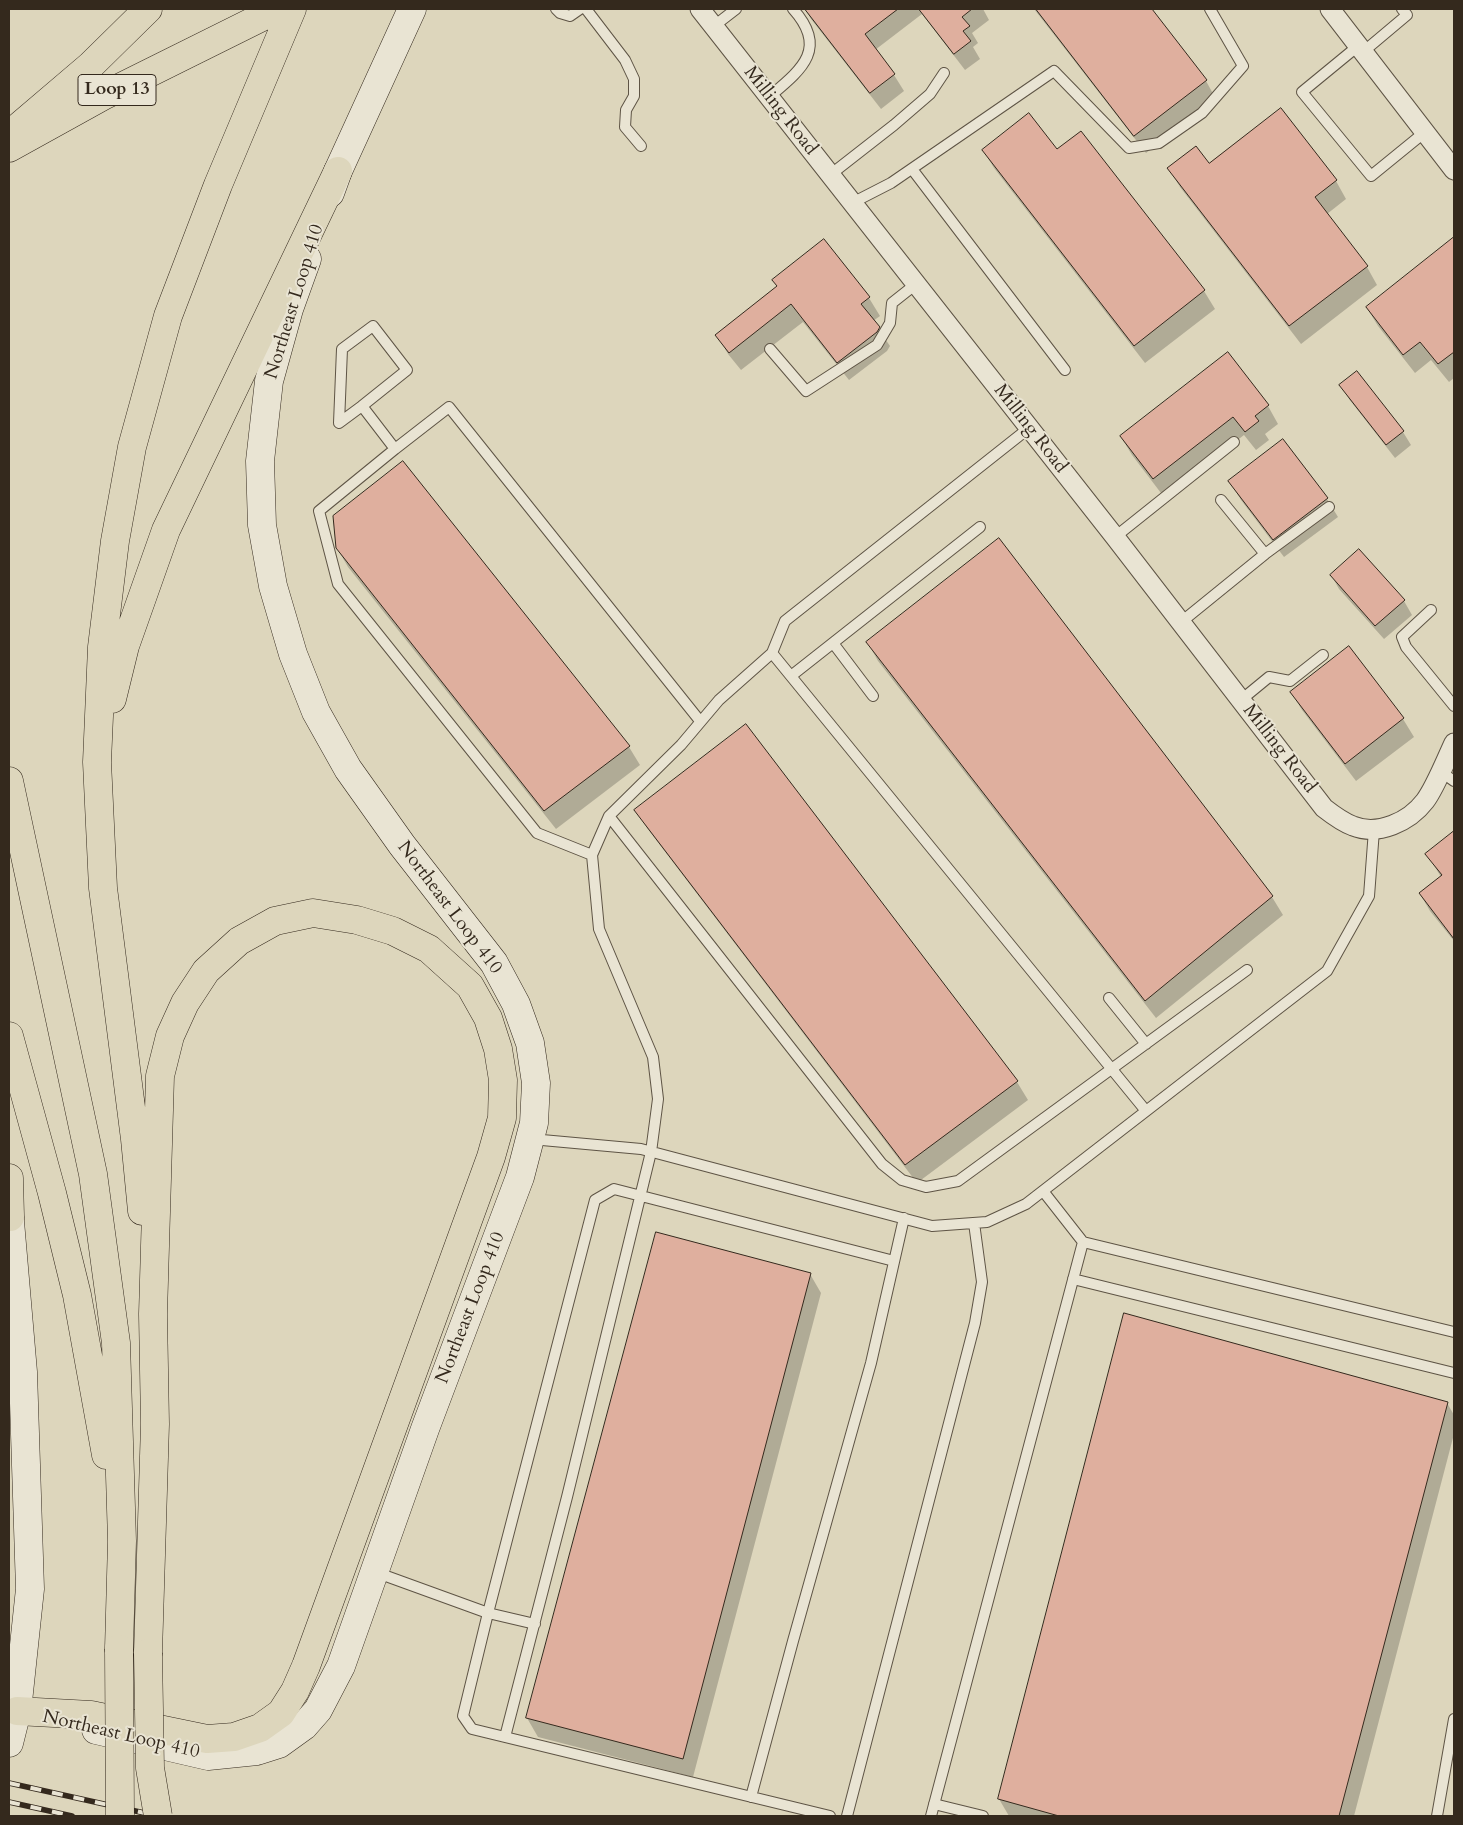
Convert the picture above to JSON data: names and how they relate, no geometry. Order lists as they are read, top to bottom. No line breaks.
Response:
{"streets":{"highway":["Loop 13"],"main road":["Northeast Loop 410"],"street":["Milling Road"]}}
